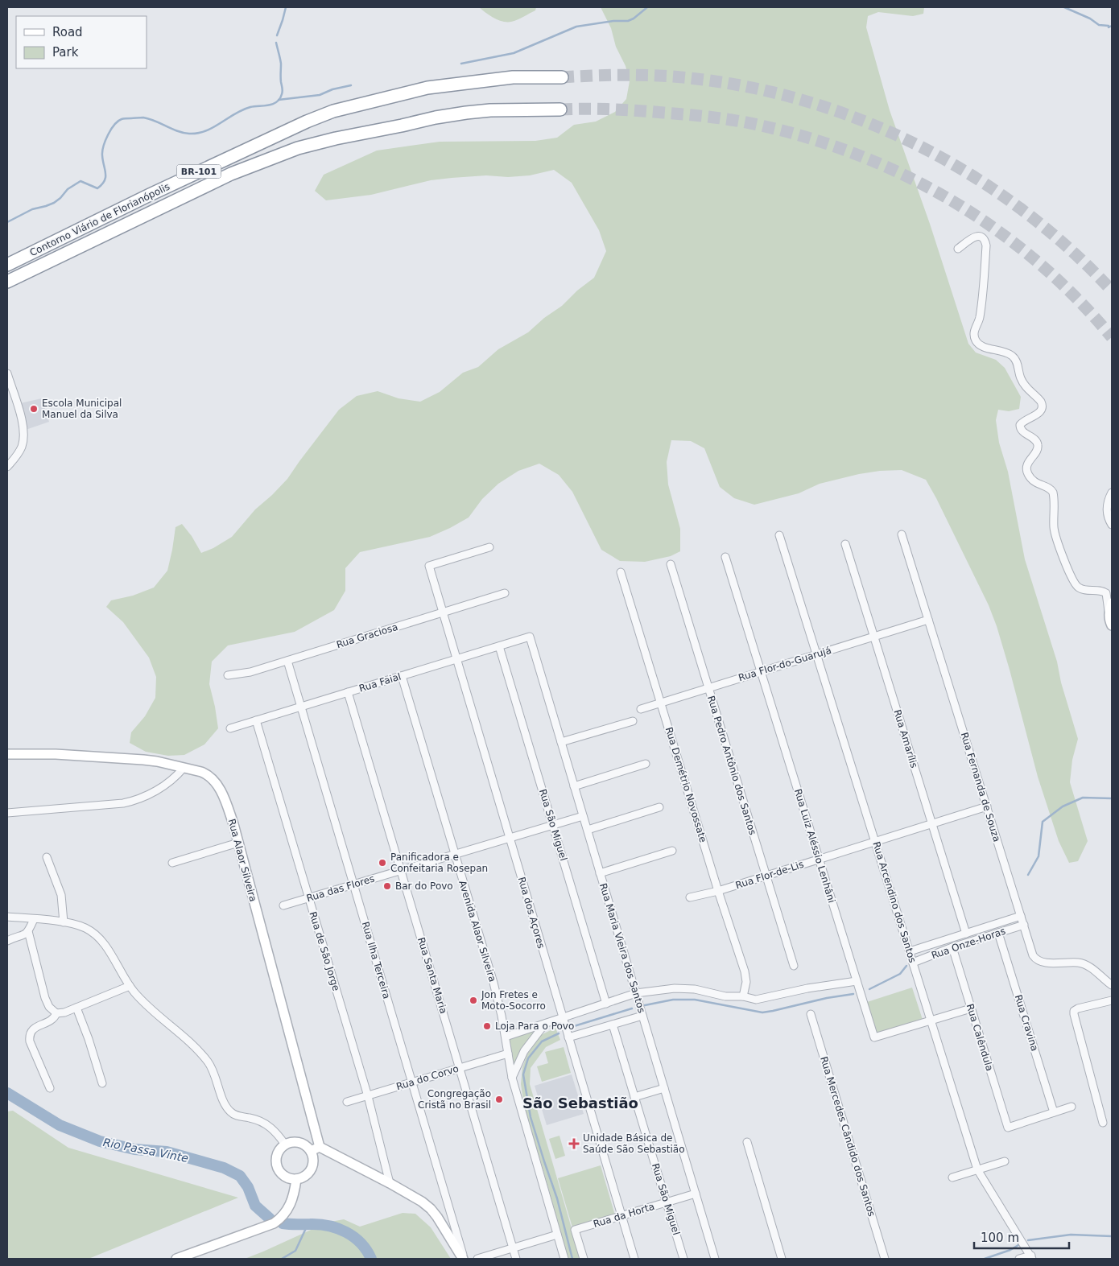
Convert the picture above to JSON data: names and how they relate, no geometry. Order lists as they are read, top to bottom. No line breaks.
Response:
{"streets":{"highway":["BR-101","Contorno Viário de Florianópolis"],"street":["Rua Graciosa","Rua Flor-do-Guarujá","Rua Faial","Rua Amarílis","Rua Pedro Antônio dos Santos","Rua Demétrio Novossate","Rua Fernanda de Souza","Rua São Miguel","Rua Luiz Aléssio Lenhâni","Rua Alaor Silveira","Rua Flor-de-Lis","Rua das Flores","Rua Arcendino dos Santos","Rua dos Açores","Avenida Alaor Silveira","Rua Onze-Horas","Rua Maria Vieira dos Santos","Rua de São Jorge","Rua Ilha Terceira","Rua Santa Maria","Rua Cravina","Rua Calêndula","Rua do Corvo","Rua Mercedes Cândido dos Santos","Rua da Horta"]},"crossings":[["Rua Graciosa","Rua dos Açores"],["Rua Graciosa","Rua Ilha Terceira"],["Rua Flor-do-Guarujá","Rua Amarílis"],["Rua Flor-do-Guarujá","Rua Pedro Antônio dos Santos"],["Rua Flor-do-Guarujá","Rua Demétrio Novossate"],["Rua Flor-do-Guarujá","Rua Fernanda de Souza"],["Rua Flor-do-Guarujá","Rua Luiz Aléssio Lenhâni"],["Rua Flor-do-Guarujá","Rua Arcendino dos Santos"],["Rua Faial","Rua São Miguel"],["Rua Faial","Rua dos Açores"],["Rua Faial","Avenida Alaor Silveira"],["Rua Faial","Rua Maria Vieira dos Santos"],["Rua Faial","Rua de São Jorge"],["Rua Faial","Rua Ilha Terceira"],["Rua Faial","Rua Santa Maria"],["Rua Amarílis","Rua Flor-de-Lis"],["Rua Amarílis","Rua Onze-Horas"],["Rua Pedro Antônio dos Santos","Rua Flor-de-Lis"],["Rua Demétrio Novossate","Rua Flor-de-Lis"],["Rua Fernanda de Souza","Rua Flor-de-Lis"],["Rua Fernanda de Souza","Rua Onze-Horas"],["Rua São Miguel","Rua das Flores"],["Rua São Miguel","Rua da Horta"],["Rua Luiz Aléssio Lenhâni","Rua Flor-de-Lis"],["Rua Luiz Aléssio Lenhâni","Rua Arcendino dos Santos"],["Rua Luiz Aléssio Lenhâni","Rua Calêndula"],["Rua Flor-de-Lis","Rua Arcendino dos Santos"],["Rua das Flores","Rua dos Açores"],["Rua das Flores","Avenida Alaor Silveira"],["Rua das Flores","Rua Maria Vieira dos Santos"],["Rua das Flores","Rua de São Jorge"],["Rua das Flores","Rua Ilha Terceira"],["Rua das Flores","Rua Santa Maria"],["Rua Arcendino dos Santos","Rua Onze-Horas"],["Rua dos Açores","Rua da Horta"],["Avenida Alaor Silveira","Rua do Corvo"],["Rua Onze-Horas","Rua Cravina"],["Rua Onze-Horas","Rua Calêndula"],["Rua Maria Vieira dos Santos","Rua da Horta"],["Rua de São Jorge","Rua do Corvo"],["Rua Ilha Terceira","Rua do Corvo"],["Rua Santa Maria","Rua do Corvo"],["Rua Cravina","Rua Calêndula"]],"districts":["São Sebastião"],"water":["Rio Passa Vinte"],"places":{"other":["Escola Municipal Manuel da Silva","Panificadora e Confeitaria Rosepan","Bar do Povo","Jon Fretes e Moto-Socorro","Loja Para o Povo","Congregação Cristã no Brasil"],"health":["Unidade Básica de Saúde São Sebastião"]},"legend":["Road","Park"],"scale_bar":"100 m"}
